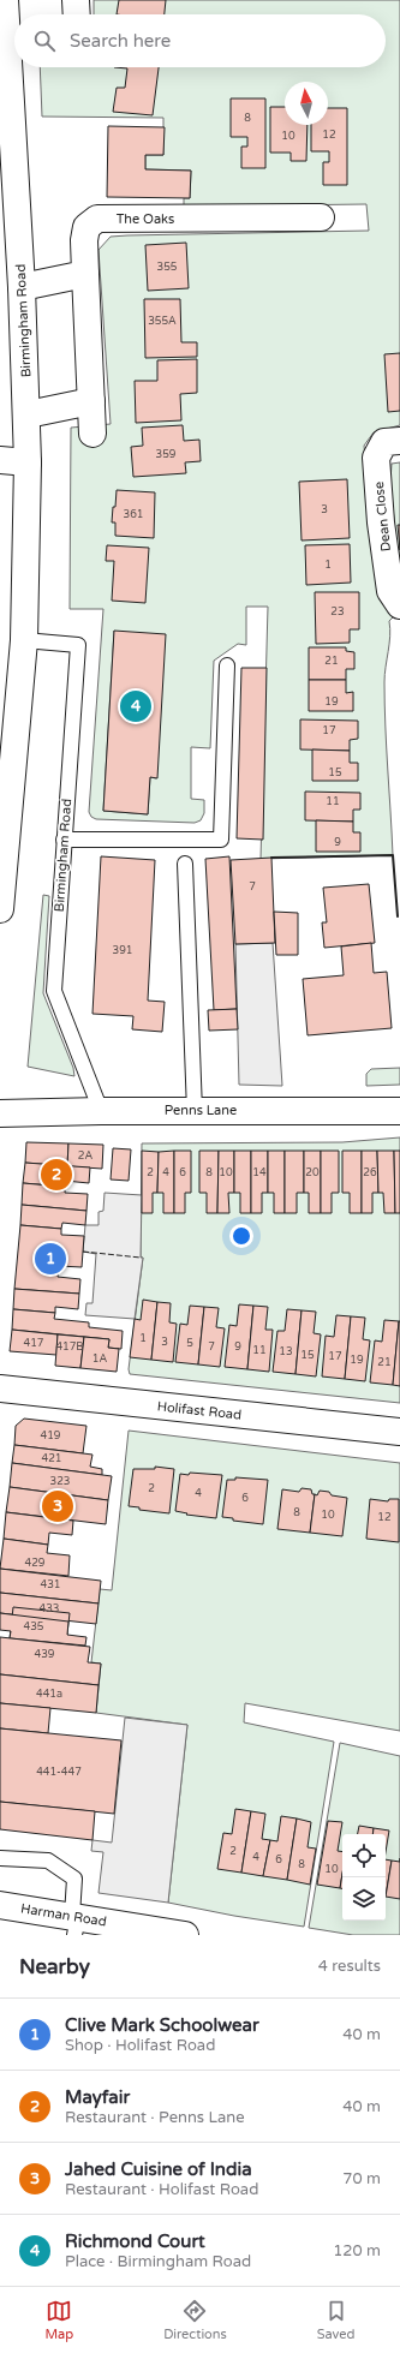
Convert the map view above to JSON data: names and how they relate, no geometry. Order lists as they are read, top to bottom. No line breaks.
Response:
{"streets":{"street":["The Oaks","Birmingham Road","Dean Close","Penns Lane","Holifast Road","Harman Road"]},"crossings":[["Birmingham Road","Penns Lane"]],"house_numbers":["8","12","10","355","355A","359","3","361","1","23","21","19","17","15","11","9","7","391","2A","2","4","6","8","10","14","20","26","1","3","417","5","417B","7","9","11","13","15","17","1A","19","21","419","421","323","2","4","6","8","10","12","429","431","433","435","439","441a","441-447","2","4","6","8","10"],"north":"top","page":{"search":"Search here","pins":["4","2","1","3"],"heading":["Nearby","4 results"],"list":[{"mark":"1","name":"Clive Mark Schoolwear","note":"Shop · Holifast Road","value":"40 m"},{"mark":"2","name":"Mayfair","note":"Restaurant · Penns Lane","value":"40 m"},{"mark":"3","name":"Jahed Cuisine of India","note":"Restaurant · Holifast Road","value":"70 m"},{"mark":"4","name":"Richmond Court","note":"Place · Birmingham Road","value":"120 m"}],"nav":["Map","Directions","Saved"]}}
